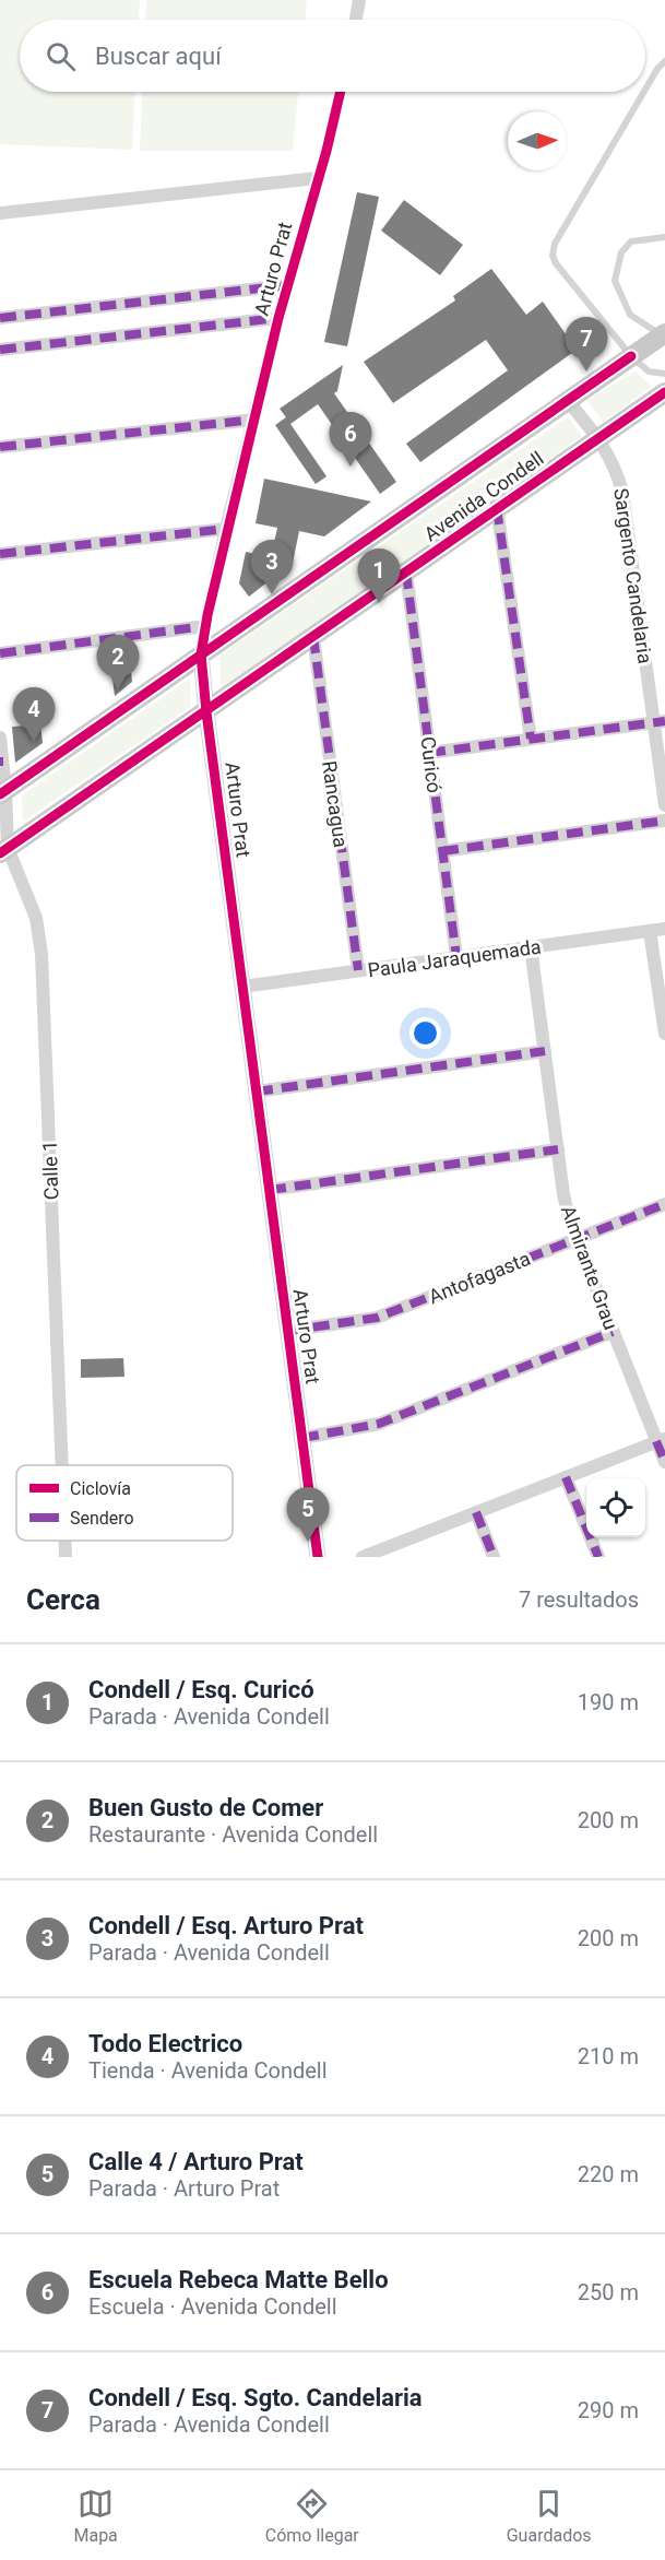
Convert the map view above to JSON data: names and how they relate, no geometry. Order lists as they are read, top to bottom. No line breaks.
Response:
{"streets":{"main road":["Avenida Condell"],"street":["Arturo Prat","Sargento Candelaria","Curicó","Rancagua","Paula Jaraquemada","Calle 1","Almirante Grau","Antofagasta"]},"crossings":[["Arturo Prat","Avenida Condell"],["Arturo Prat","Paula Jaraquemada"],["Arturo Prat","Antofagasta"],["Avenida Condell","Sargento Candelaria"],["Avenida Condell","Curicó"],["Avenida Condell","Rancagua"],["Avenida Condell","Calle 1"],["Curicó","Paula Jaraquemada"],["Rancagua","Paula Jaraquemada"],["Paula Jaraquemada","Almirante Grau"],["Almirante Grau","Antofagasta"]],"legend":["Ciclovía","Sendero"],"north":"right","page":{"search":"Buscar aquí","pins":["7","6","3","1","2","4","5"],"heading":["Cerca","7 resultados"],"list":[{"mark":"1","name":"Condell / Esq. Curicó","note":"Parada · Avenida Condell","value":"190 m"},{"mark":"2","name":"Buen Gusto de Comer","note":"Restaurante · Avenida Condell","value":"200 m"},{"mark":"3","name":"Condell / Esq. Arturo Prat","note":"Parada · Avenida Condell","value":"200 m"},{"mark":"4","name":"Todo Electrico","note":"Tienda · Avenida Condell","value":"210 m"},{"mark":"5","name":"Calle 4 / Arturo Prat","note":"Parada · Arturo Prat","value":"220 m"},{"mark":"6","name":"Escuela Rebeca Matte Bello","note":"Escuela · Avenida Condell","value":"250 m"},{"mark":"7","name":"Condell / Esq. Sgto. Candelaria","note":"Parada · Avenida Condell","value":"290 m"}],"nav":["Mapa","Cómo llegar","Guardados"]}}
